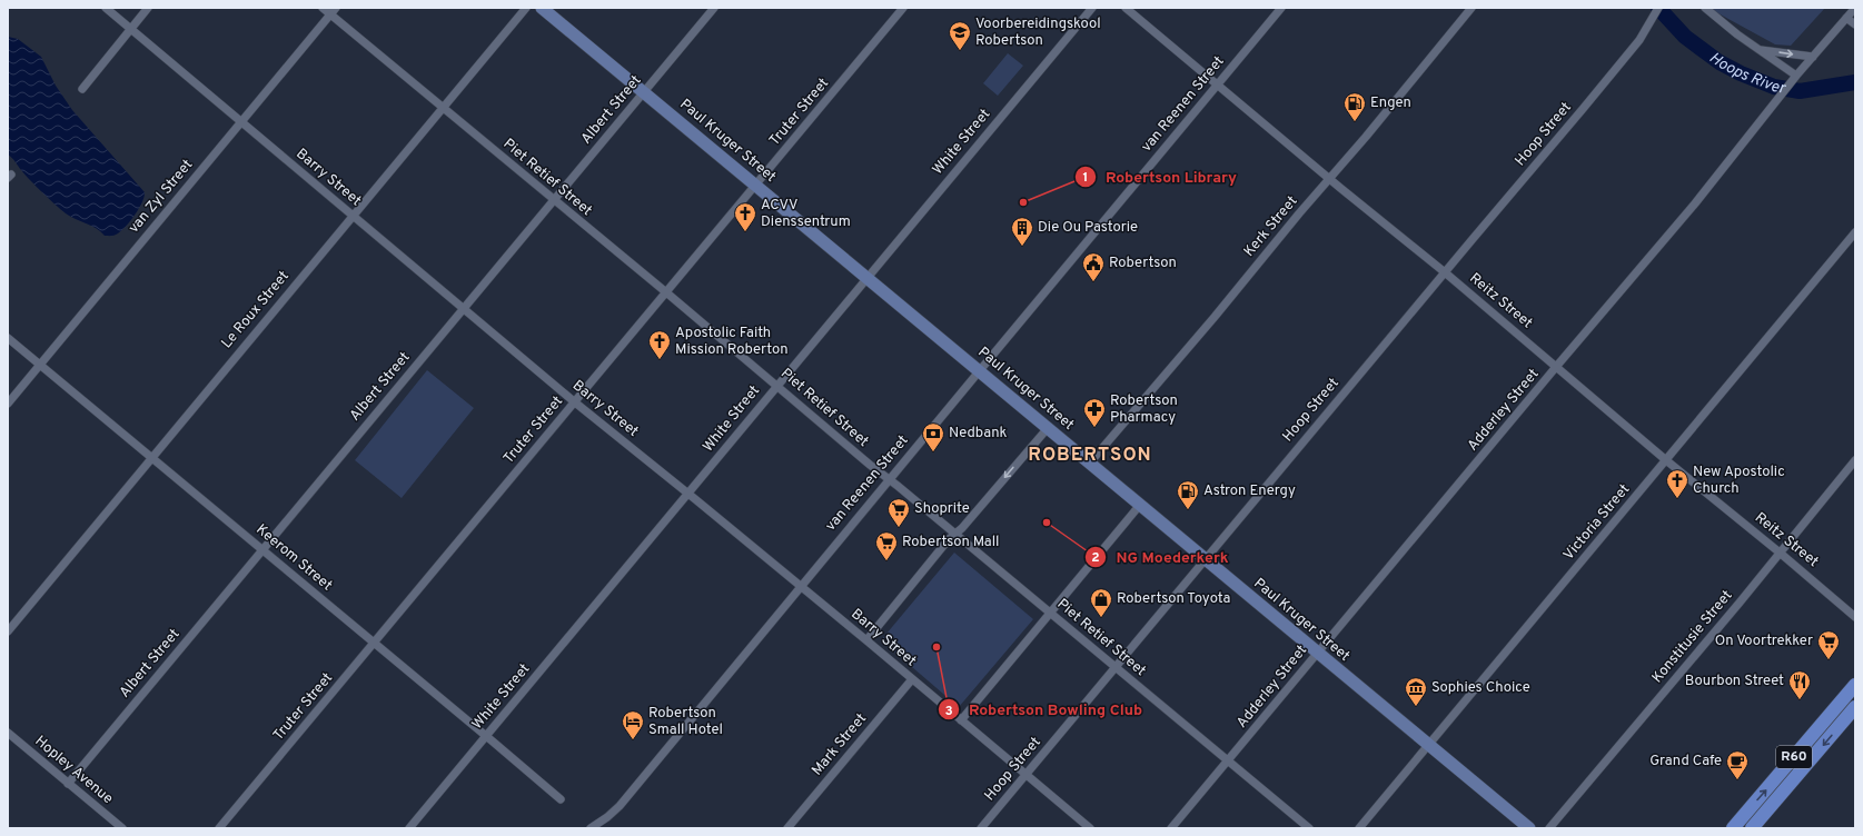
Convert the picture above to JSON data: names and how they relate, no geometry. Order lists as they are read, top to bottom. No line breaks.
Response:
{"streets":{"main road":["R60"],"street":["van Reenen Street","Albert Street","Truter Street","Hoop Street","Paul Kruger Street","White Street","Barry Street","Piet Retief Street","van Zyl Street","Kerk Street","Reitz Street","Le Roux Street","Adderley Street","Victoria Street","Keerom Street","Konstitusie Street","Mark Street","Hopley Avenue"]},"crossings":[["van Reenen Street","Paul Kruger Street"],["van Reenen Street","Barry Street"],["van Reenen Street","Piet Retief Street"],["van Reenen Street","Reitz Street"],["Albert Street","Paul Kruger Street"],["Albert Street","Barry Street"],["Albert Street","Piet Retief Street"],["Albert Street","Keerom Street"],["Albert Street","Hopley Avenue"],["Truter Street","Paul Kruger Street"],["Truter Street","Barry Street"],["Truter Street","Piet Retief Street"],["Truter Street","Keerom Street"],["Hoop Street","Paul Kruger Street"],["Hoop Street","Barry Street"],["Hoop Street","Piet Retief Street"],["Hoop Street","Reitz Street"],["Paul Kruger Street","White Street"],["Paul Kruger Street","Kerk Street"],["Paul Kruger Street","Adderley Street"],["Paul Kruger Street","Victoria Street"],["White Street","Barry Street"],["White Street","Piet Retief Street"],["White Street","Keerom Street"],["Barry Street","van Zyl Street"],["Barry Street","Le Roux Street"],["Barry Street","Mark Street"],["Piet Retief Street","van Zyl Street"],["Piet Retief Street","Le Roux Street"],["Piet Retief Street","Adderley Street"],["van Zyl Street","Keerom Street"],["Kerk Street","Reitz Street"],["Reitz Street","Adderley Street"],["Reitz Street","Victoria Street"],["Reitz Street","Konstitusie Street"],["Le Roux Street","Keerom Street"]],"districts":["ROBERTSON"],"water":["Hoops River"],"places":{"school or university":["Voorbereidingskool Robertson"],"fuel station":["Engen","Astron Energy"],"other":["Robertson Library","NG Moederkerk","Robertson Bowling Club"],"church":["ACVV Dienssentrum","Apostolic Faith Mission Roberton","New Apostolic Church"],"building":["Die Ou Pastorie"],"public building":["Robertson"],"pharmacy":["Robertson Pharmacy"],"bank":["Nedbank"],"supermarket":["Shoprite","Robertson Mall","On Voortrekker"],"shop":["Robertson Toyota"],"restaurant":["Bourbon Street"],"museum":["Sophies Choice"],"hotel":["Robertson Small Hotel"],"cafe":["Grand Cafe"]}}
